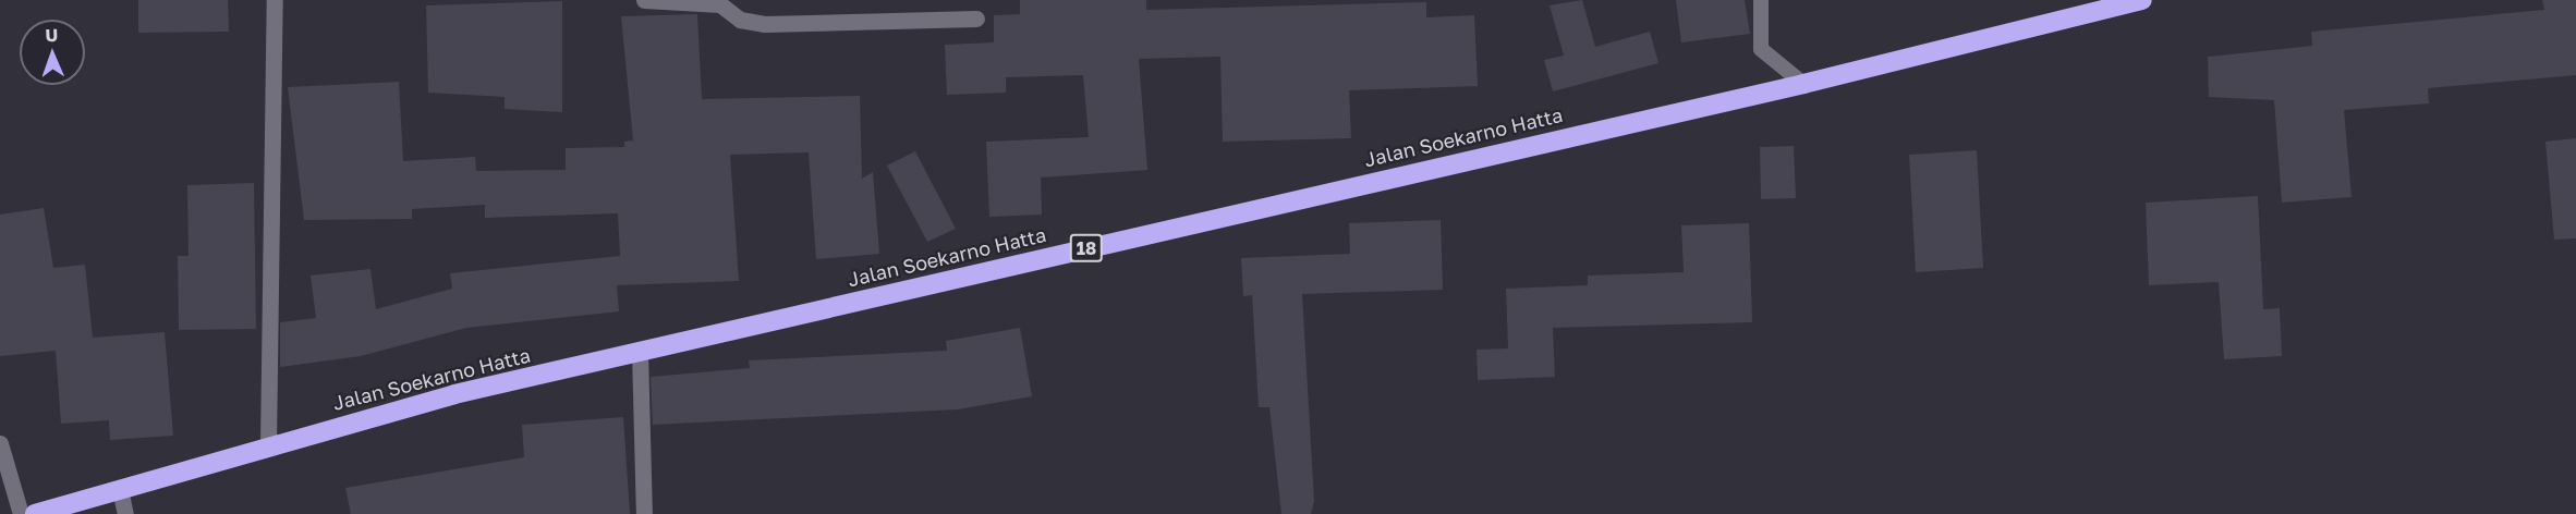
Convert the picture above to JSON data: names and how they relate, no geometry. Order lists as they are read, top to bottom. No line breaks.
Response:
{"streets":{"highway":["Jalan Soekarno Hatta","18"]},"north":"top"}
